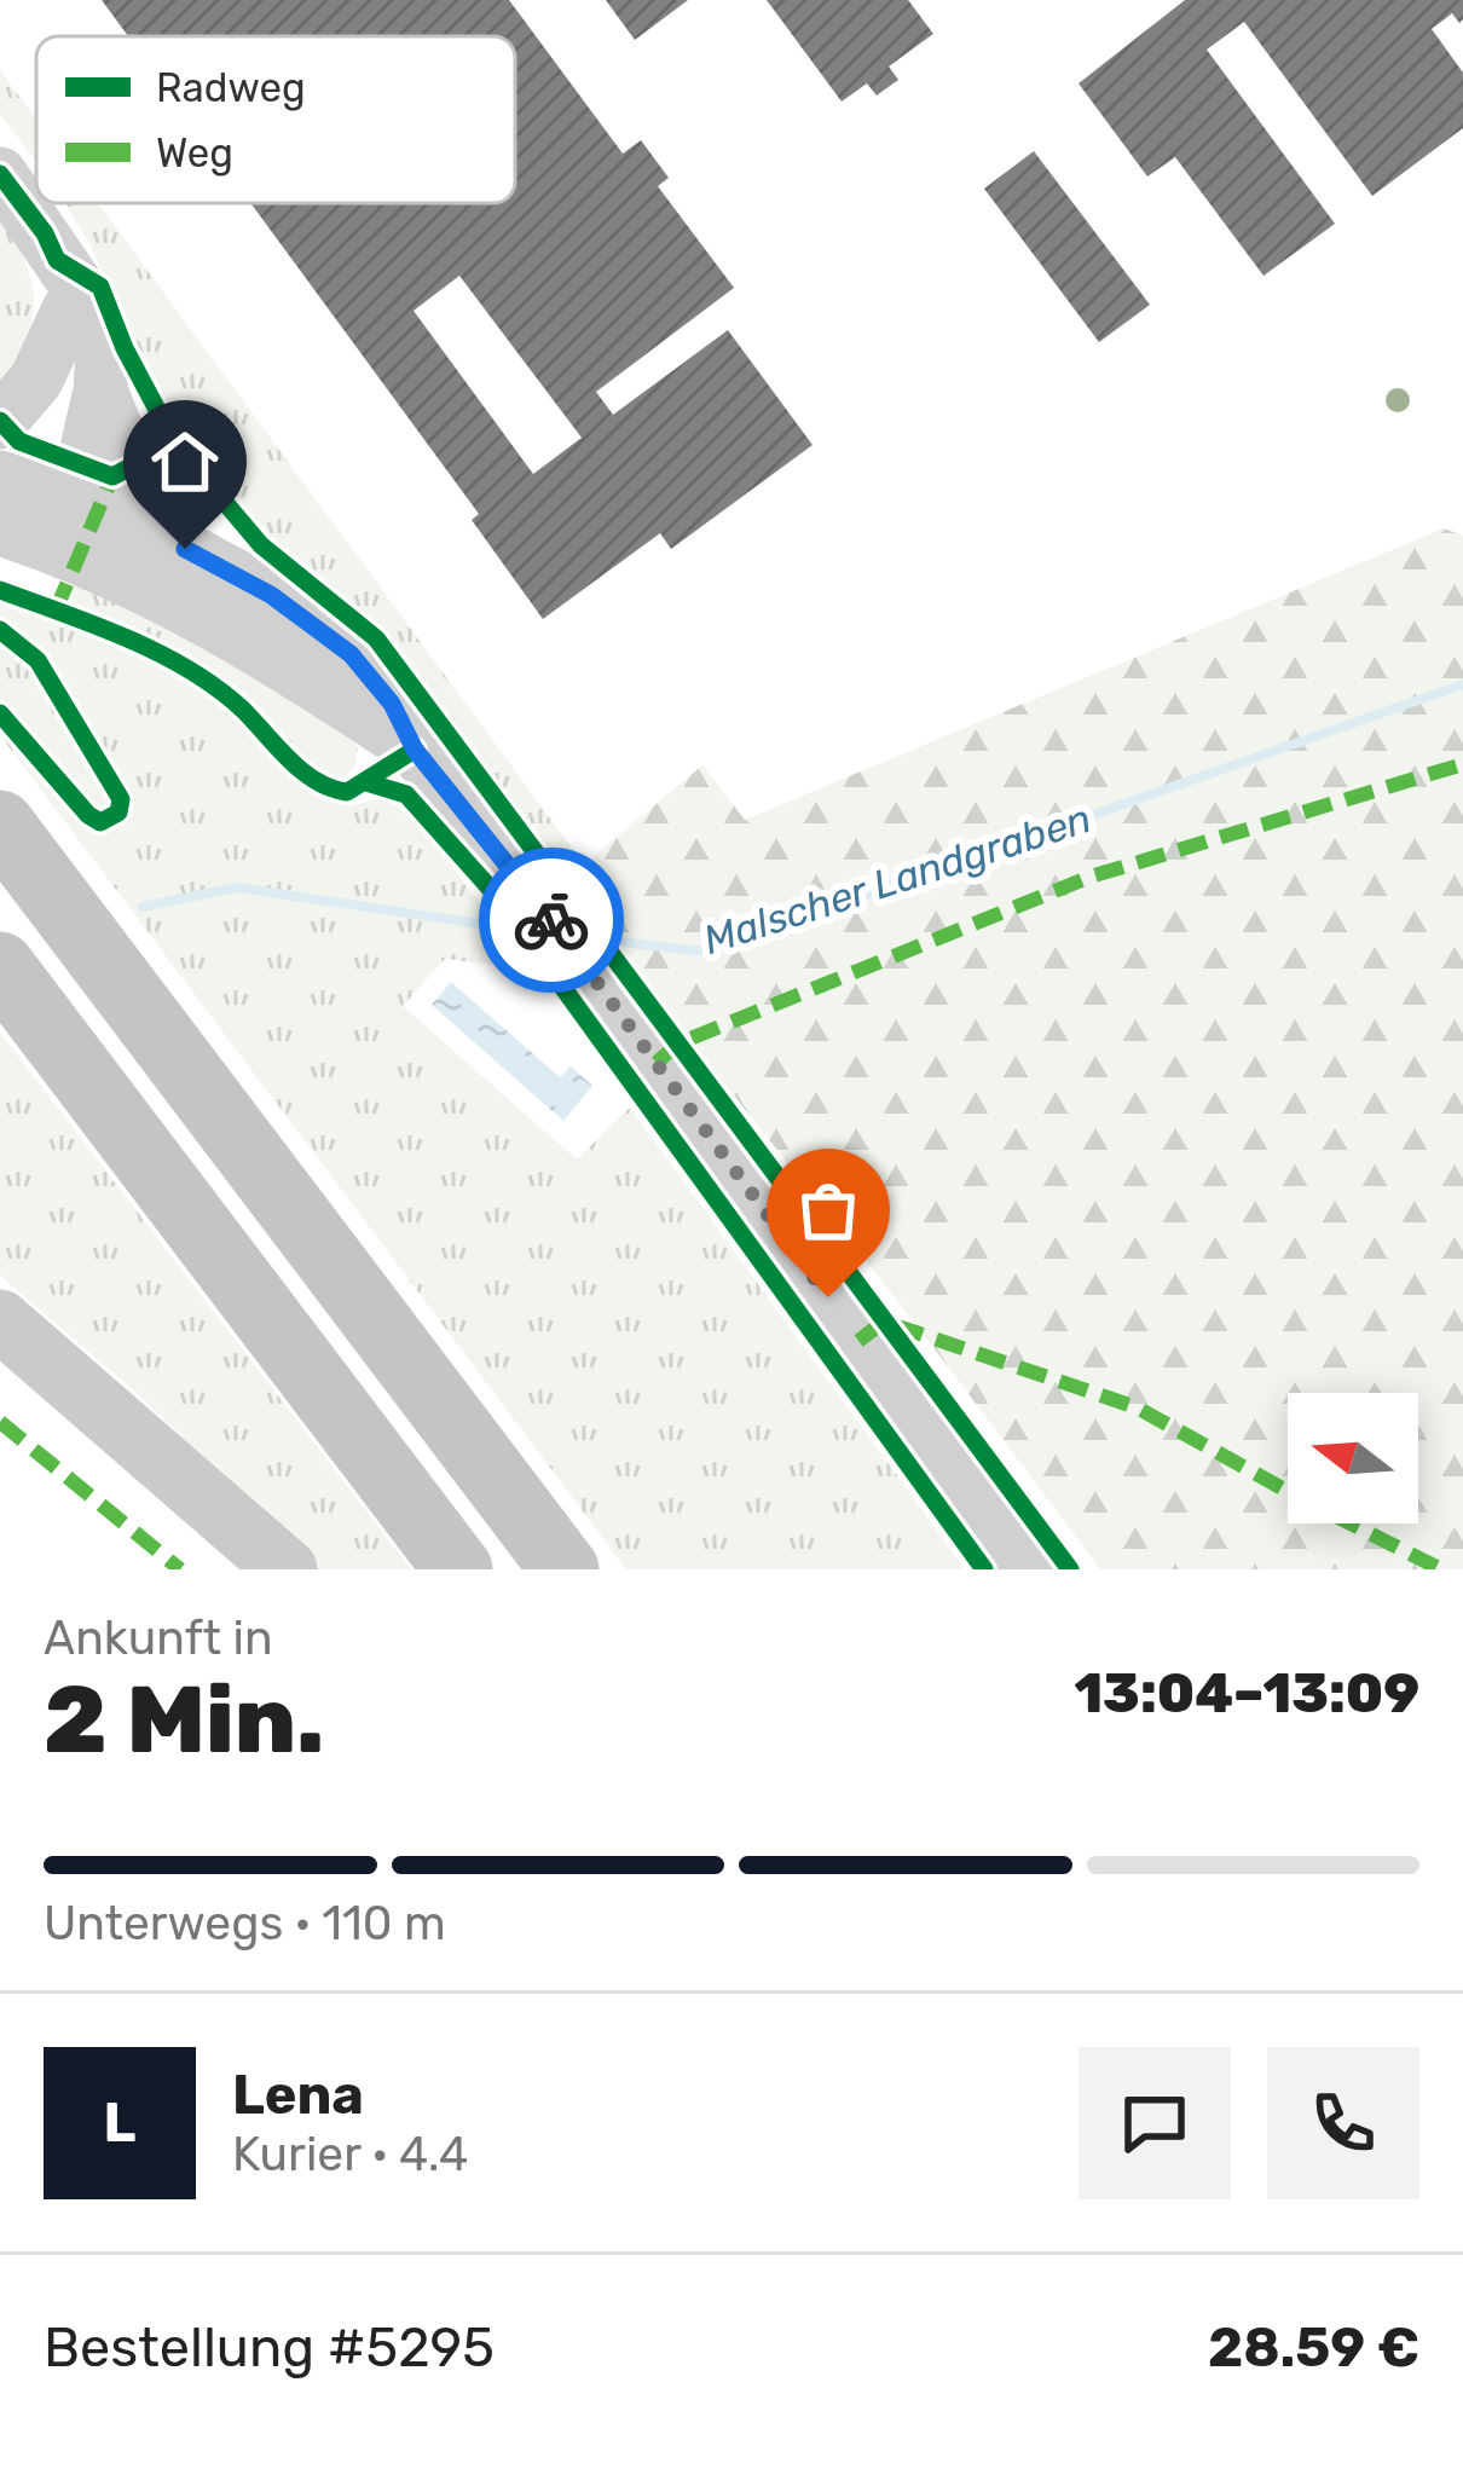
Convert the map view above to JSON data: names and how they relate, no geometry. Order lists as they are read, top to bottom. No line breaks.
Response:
{"water":["Malscher Landgraben"],"legend":["Radweg","Weg"],"north":"left","page":{"heading":["2 Min.","Ankunft in","13:04–13:09"],"panel":["Lena","Kurier · 4.4","Bestellung #5295","28.59 €"],"bar":"Unterwegs · 110 m","round":"L"}}
